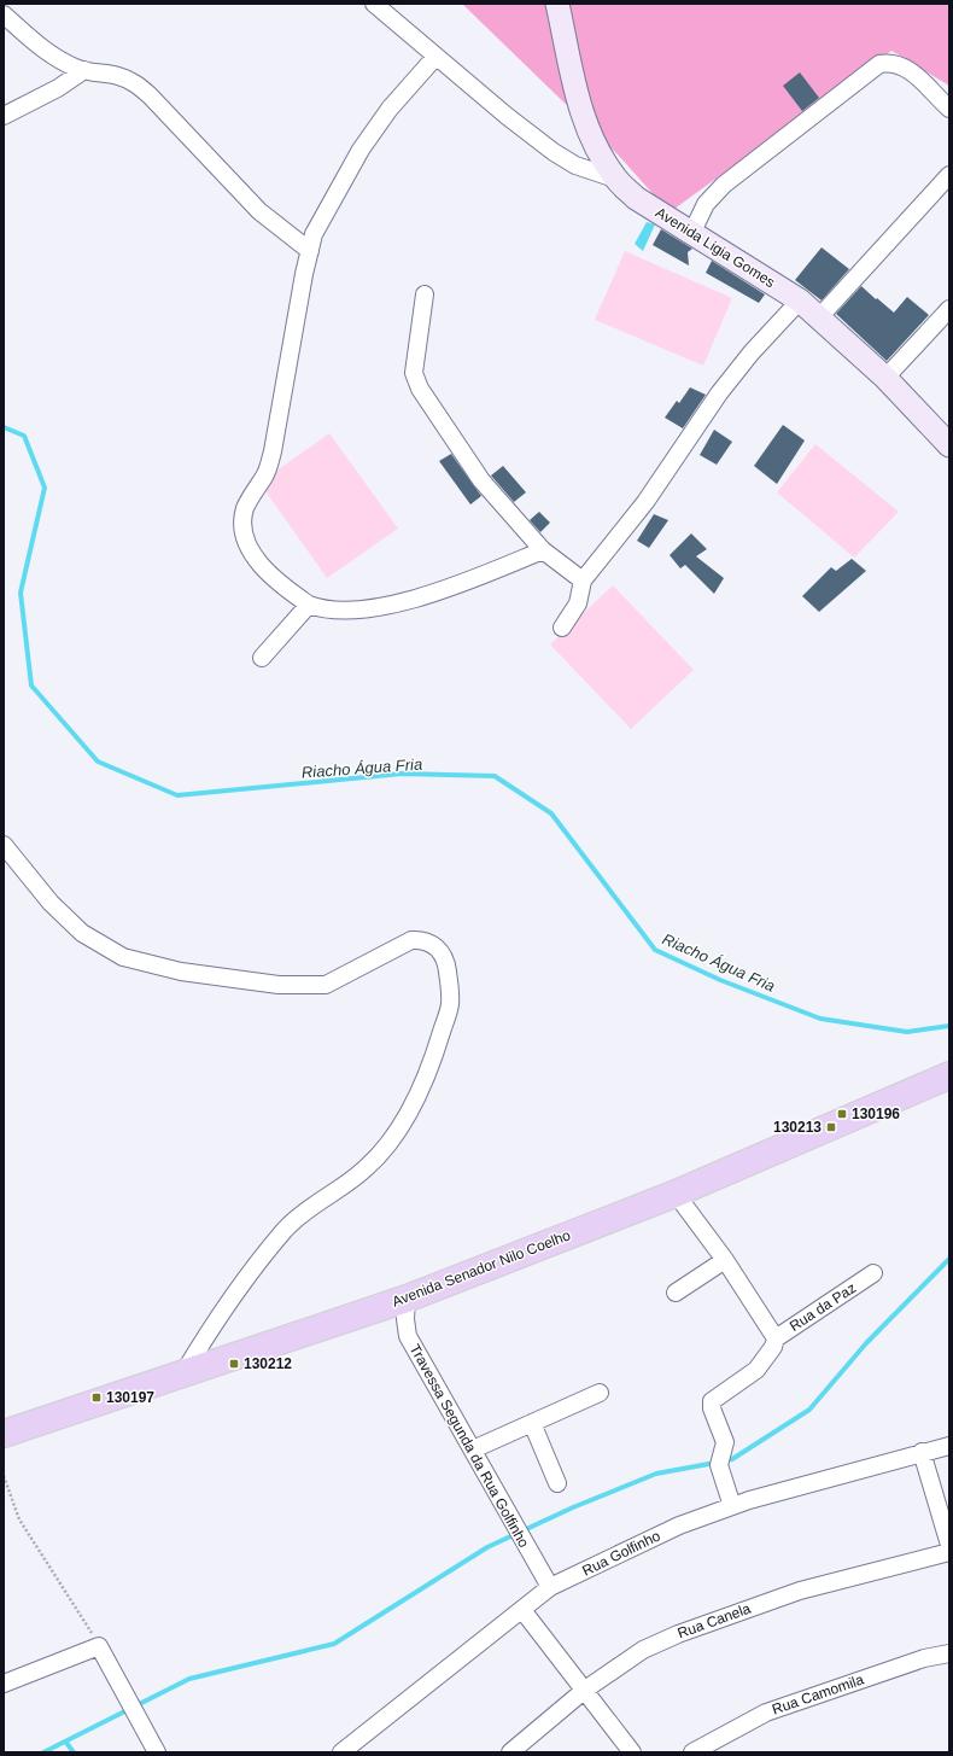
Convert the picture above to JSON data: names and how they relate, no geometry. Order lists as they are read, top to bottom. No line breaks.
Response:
{"streets":{"main road":["Avenida Senador Nilo Coelho"],"street":["Avenida Ligia Gomes","Rua da Paz","Travessa Segunda da Rua Golfinho","Rua Golfinho","Rua Canela","Rua Camomila"]},"crossings":[["Avenida Senador Nilo Coelho","Rua da Paz"],["Avenida Senador Nilo Coelho","Travessa Segunda da Rua Golfinho"],["Travessa Segunda da Rua Golfinho","Rua Golfinho"]],"water":["Riacho Água Fria"],"places":{"transit":["130196","130213","130212","130197"]}}
